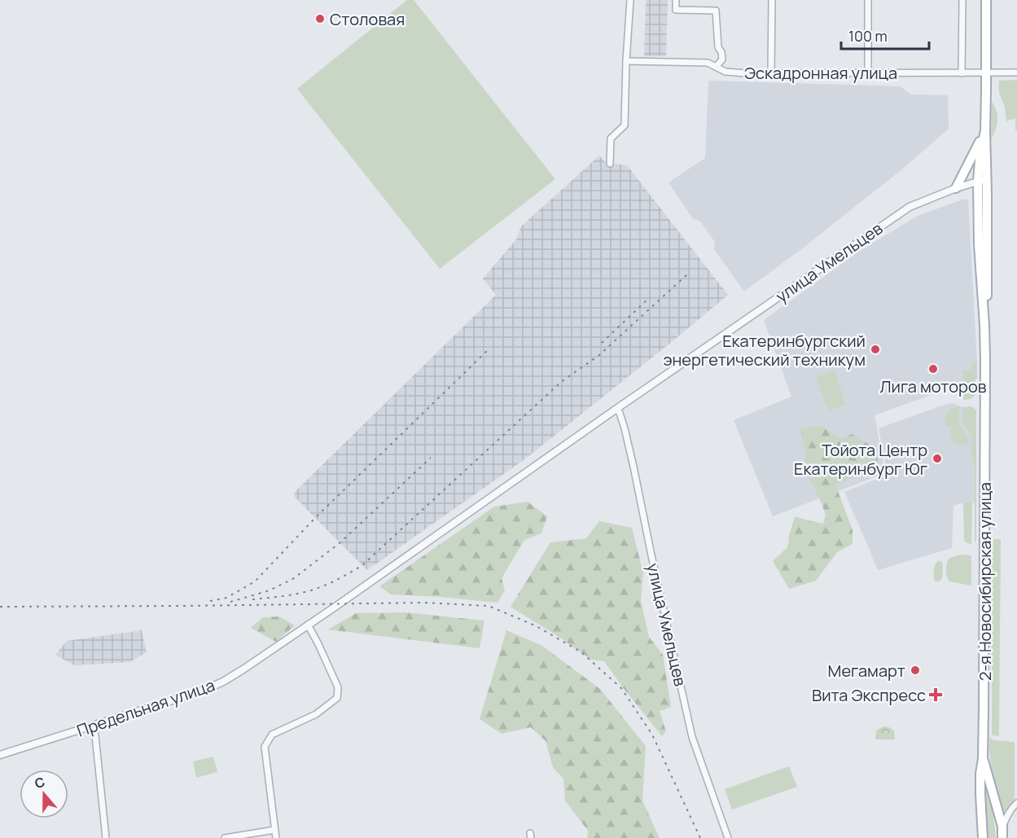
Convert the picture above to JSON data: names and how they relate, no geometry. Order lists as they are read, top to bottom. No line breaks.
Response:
{"streets":{"main road":["2-я Новосибирская улица"],"street":["Эскадронная улица","улица Умельцев","Предельная улица"]},"crossings":[["Эскадронная улица","2-я Новосибирская улица"],["улица Умельцев","2-я Новосибирская улица"],["улица Умельцев","Предельная улица"]],"places":{"other":["Столовая","Екатеринбургский энергетический техникум","Лига моторов","Тойота Центр Екатеринбург Юг","Мегамарт"],"health":["Вита Экспресс"]},"scale_bar":"100 m","north":"top"}
